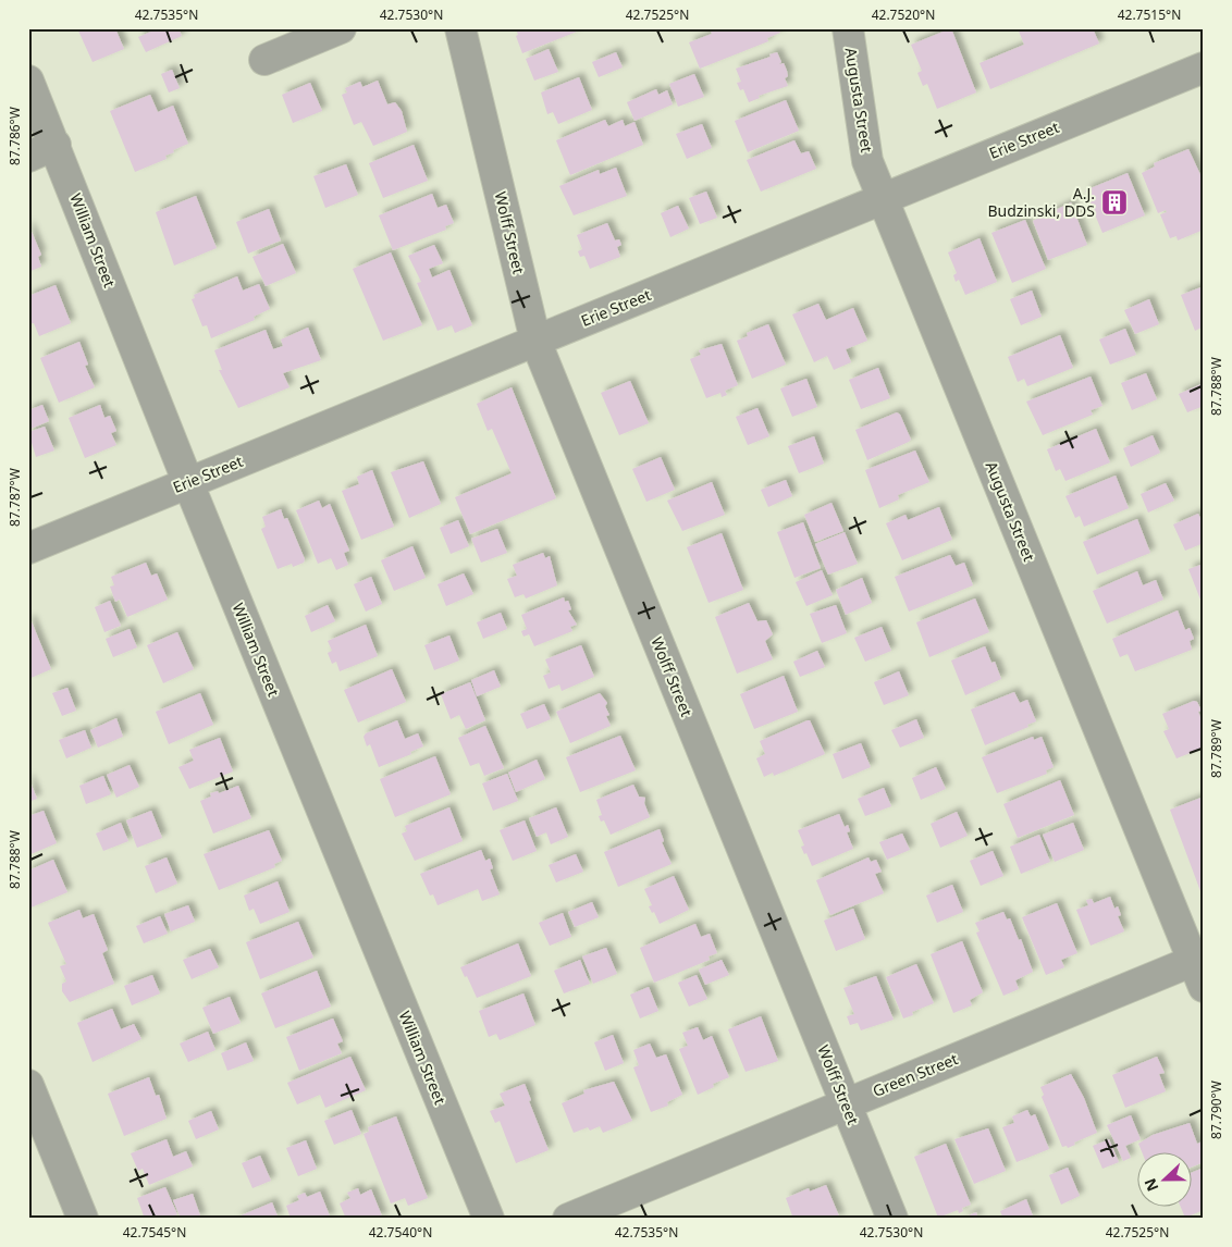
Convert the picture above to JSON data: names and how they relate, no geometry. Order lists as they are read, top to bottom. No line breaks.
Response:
{"streets":{"street":["Augusta Street","Erie Street","Wolff Street","William Street","Green Street"]},"crossings":[["Augusta Street","Erie Street"],["Augusta Street","Green Street"],["Erie Street","Wolff Street"],["Erie Street","William Street"],["Wolff Street","Green Street"]],"places":{"building":["A.J. Budzinski, DDS"]},"north":"left","coordinates":["42.7535°N","42.7530°N","42.7525°N","42.7520°N","42.7515°N","87.786°W","87.788°W","87.787°W","87.789°W","87.790°W","42.7545°N","42.7540°N"]}
